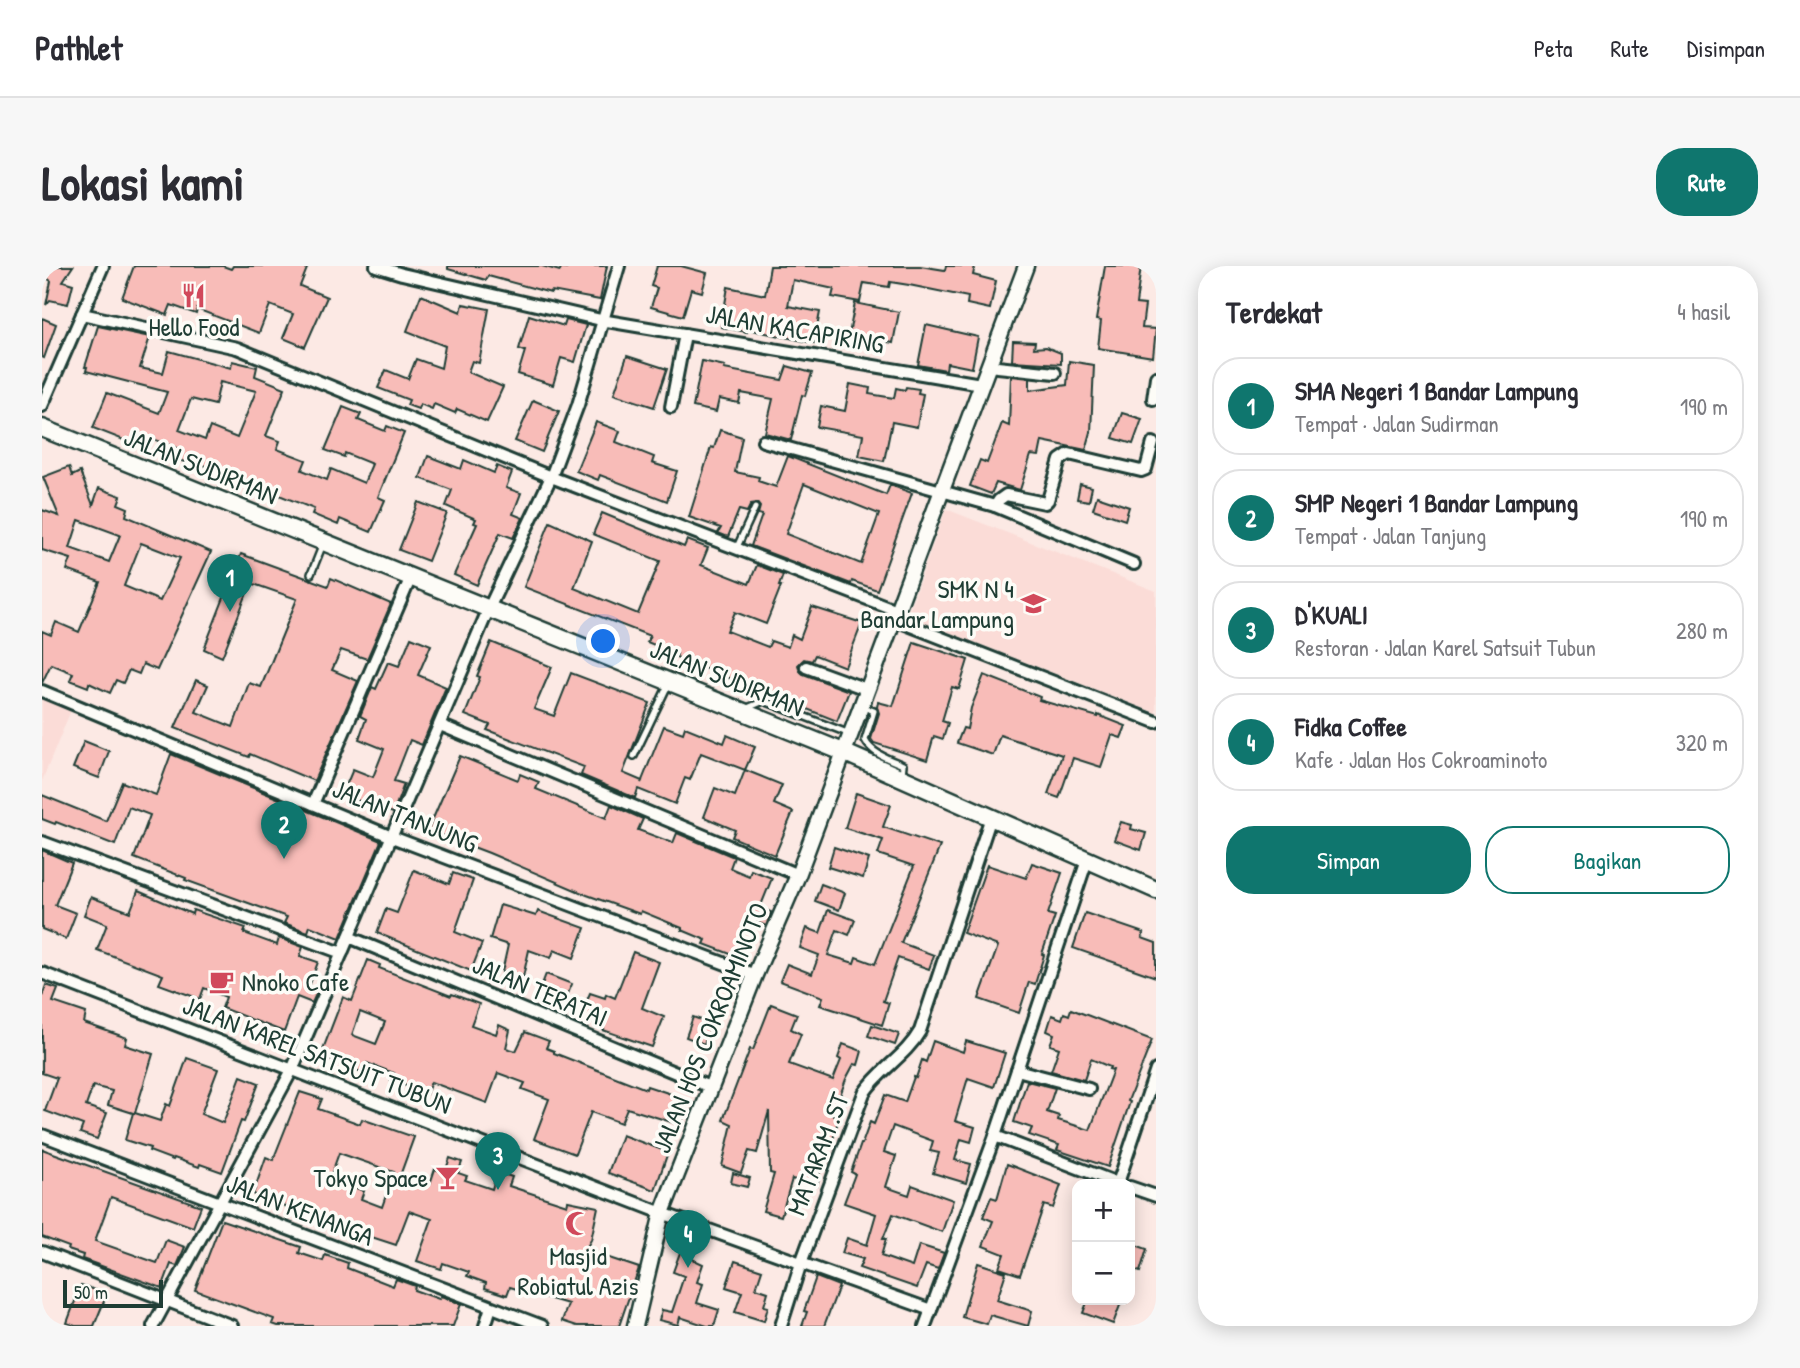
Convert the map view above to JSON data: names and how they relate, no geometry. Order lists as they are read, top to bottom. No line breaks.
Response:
{"streets":{"main road":["JALAN SUDIRMAN"],"street":["JALAN KACAPIRING","JALAN TANJUNG","JALAN TERATAI","JALAN HOS COKROAMINOTO","JALAN KAREL SATSUIT TUBUN","MATARAM .ST","JALAN KENANGA"]},"crossings":[["JALAN KACAPIRING","JALAN HOS COKROAMINOTO"],["JALAN SUDIRMAN","JALAN HOS COKROAMINOTO"],["JALAN SUDIRMAN","MATARAM .ST"],["JALAN TANJUNG","JALAN HOS COKROAMINOTO"],["JALAN TERATAI","JALAN HOS COKROAMINOTO"],["JALAN HOS COKROAMINOTO","JALAN KAREL SATSUIT TUBUN"],["JALAN KAREL SATSUIT TUBUN","MATARAM .ST"]],"places":{"restaurant":["Hello Food"],"school or university":["SMK N 4 Bandar Lampung"],"cafe":["Nnoko Cafe"],"bar":["Tokyo Space"],"mosque":["Masjid Robiatul Azis"]},"scale_bar":"50 m","page":{"header":"Pathlet","nav":["Peta","Rute","Disimpan"],"buttons":["Rute",["Simpan","Bagikan"]],"title":"Lokasi kami","heading":["Terdekat","4 hasil"],"list":[{"mark":"1","name":"SMA Negeri 1 Bandar Lampung","note":"Tempat · Jalan Sudirman","value":"190 m"},{"mark":"2","name":"SMP Negeri 1 Bandar Lampung","note":"Tempat · Jalan Tanjung","value":"190 m"},{"mark":"3","name":"D'KUALI","note":"Restoran · Jalan Karel Satsuit Tubun","value":"280 m"},{"mark":"4","name":"Fidka Coffee","note":"Kafe · Jalan Hos Cokroaminoto","value":"320 m"}],"pins":["1","2","3","4"],"map_buttons":["+","−"],"scale":"50 m"}}
